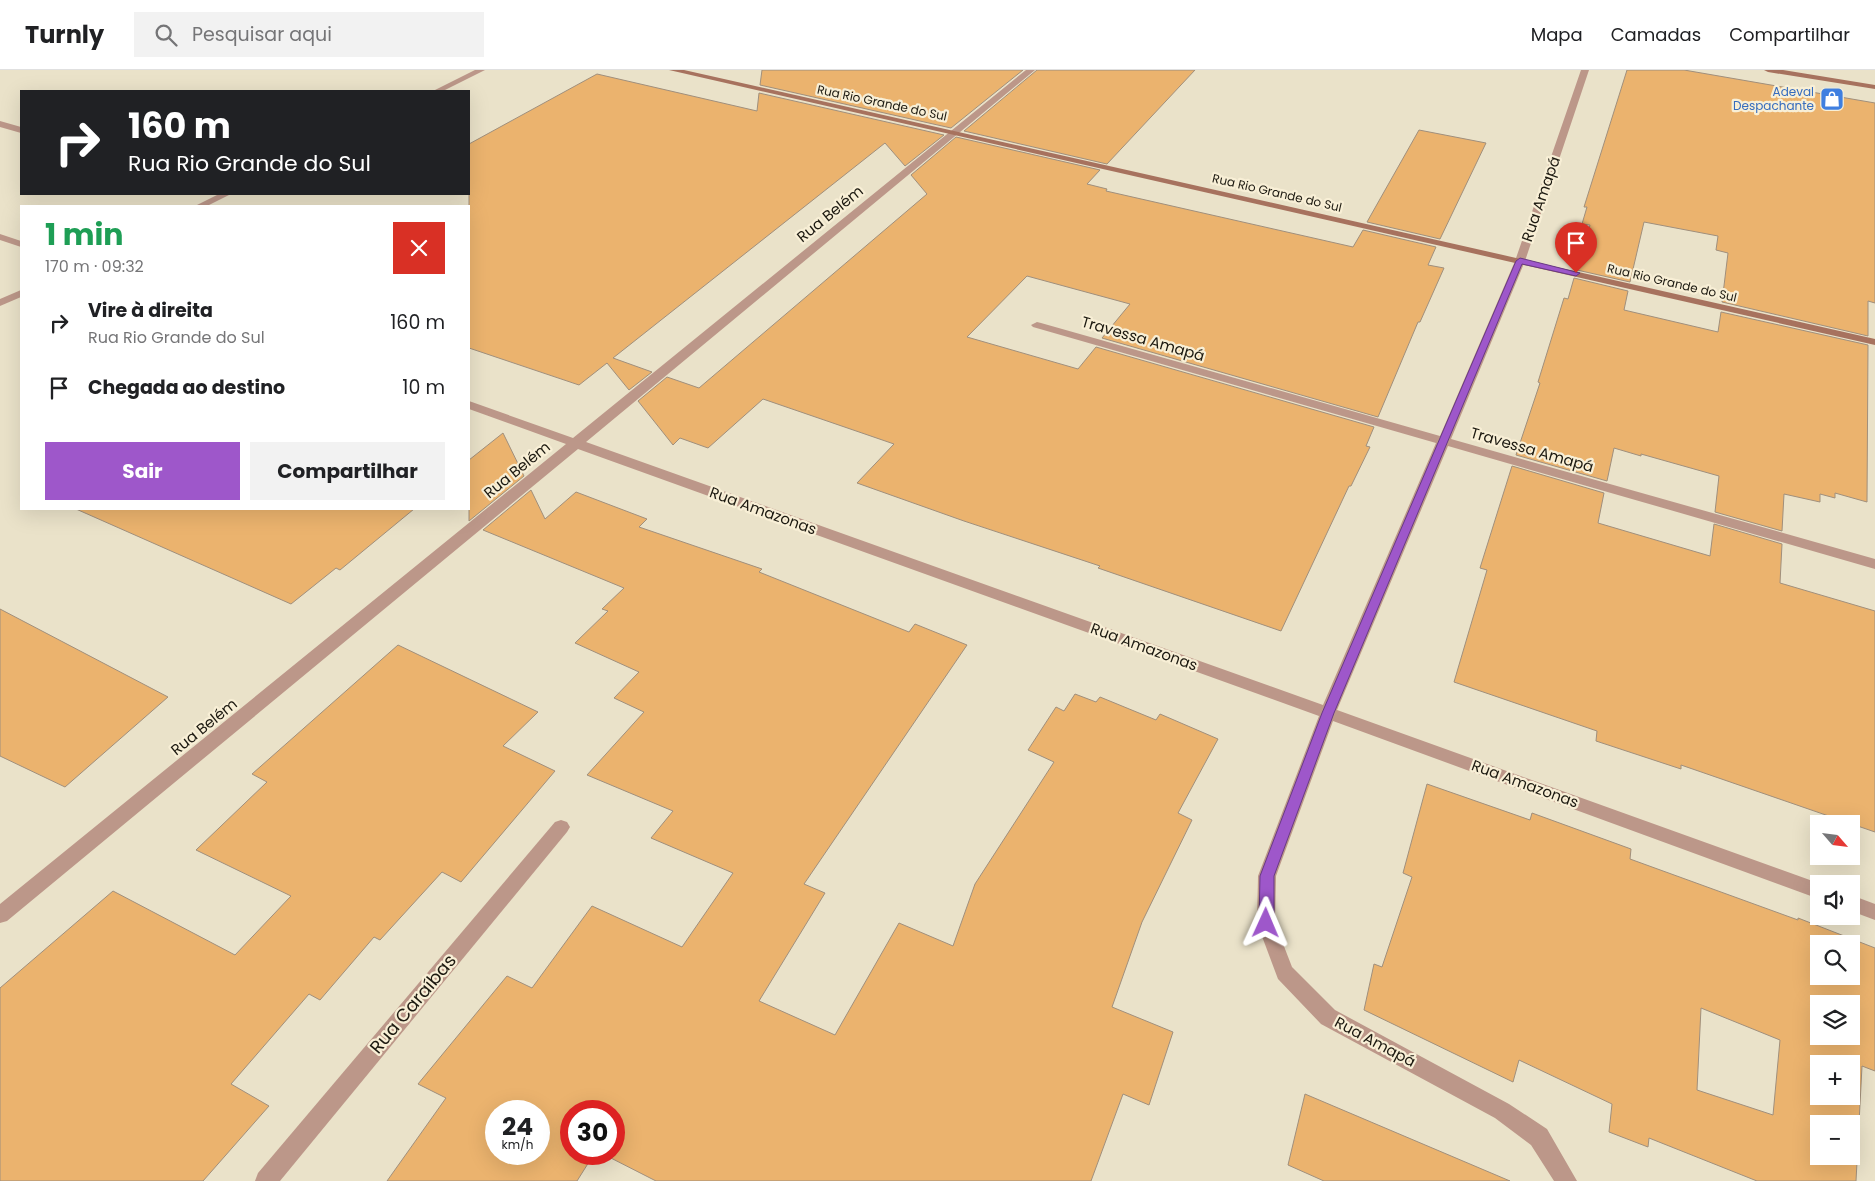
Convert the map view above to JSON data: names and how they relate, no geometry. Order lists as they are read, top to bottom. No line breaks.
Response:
{"streets":{"street":["Rua Rio Grande do Sul","Rua Amapá","Rua Belém","Travessa Amapá","Rua Amazonas","Rua Caraíbas"]},"crossings":[["Rua Rio Grande do Sul","Rua Amapá"],["Rua Rio Grande do Sul","Rua Belém"],["Rua Amapá","Travessa Amapá"],["Rua Amapá","Rua Amazonas"],["Rua Belém","Rua Amazonas"]],"places":{"shop":["Adeval Despachante"]},"north":"bottom right","page":{"header":"Turnly","search":"Pesquisar aqui","nav":["Mapa","Camadas","Compartilhar"],"turn":["160 m","Rua Rio Grande do Sul"],"heading":["1 min","170 m · 09:32"],"list":[{"name":"Vire à direita","note":"Rua Rio Grande do Sul","value":"160 m"},{"name":"Chegada ao destino","value":"10 m"}],"buttons":["Sair","Compartilhar"],"map_buttons":["+","−"],"speed":"24 km/h","limit":"30"}}
